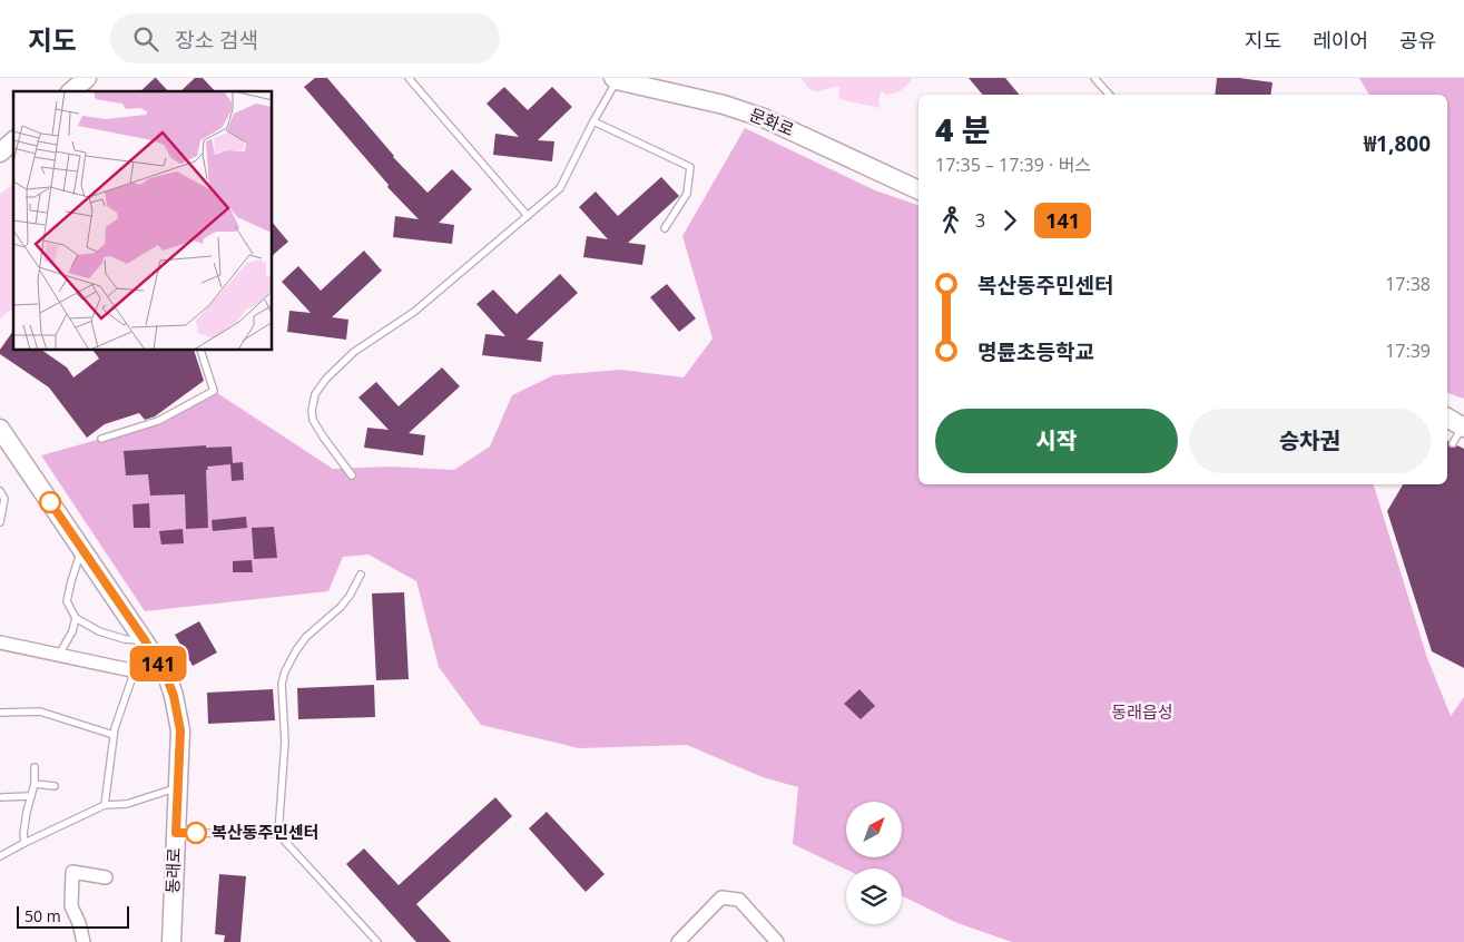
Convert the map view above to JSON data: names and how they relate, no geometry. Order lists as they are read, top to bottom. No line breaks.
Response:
{"streets":{"main road":["문화로","동래로"]},"parks":["동래읍성"],"places":["복산동주민센터"],"lines":["bus line 141"],"scale_bar":"50 m","north":"top right","page":{"header":"지도","search":"장소 검색","nav":["지도","레이어","공유"],"on_map":"141","heading":["4 분","17:35 – 17:39 · 버스","₩1,800"],"legs":["3","141"],"list":[{"name":"복산동주민센터","value":"17:38"},{"name":"명륜초등학교","value":"17:39"}],"buttons":["시작","승차권"],"scale":"50 m"}}
